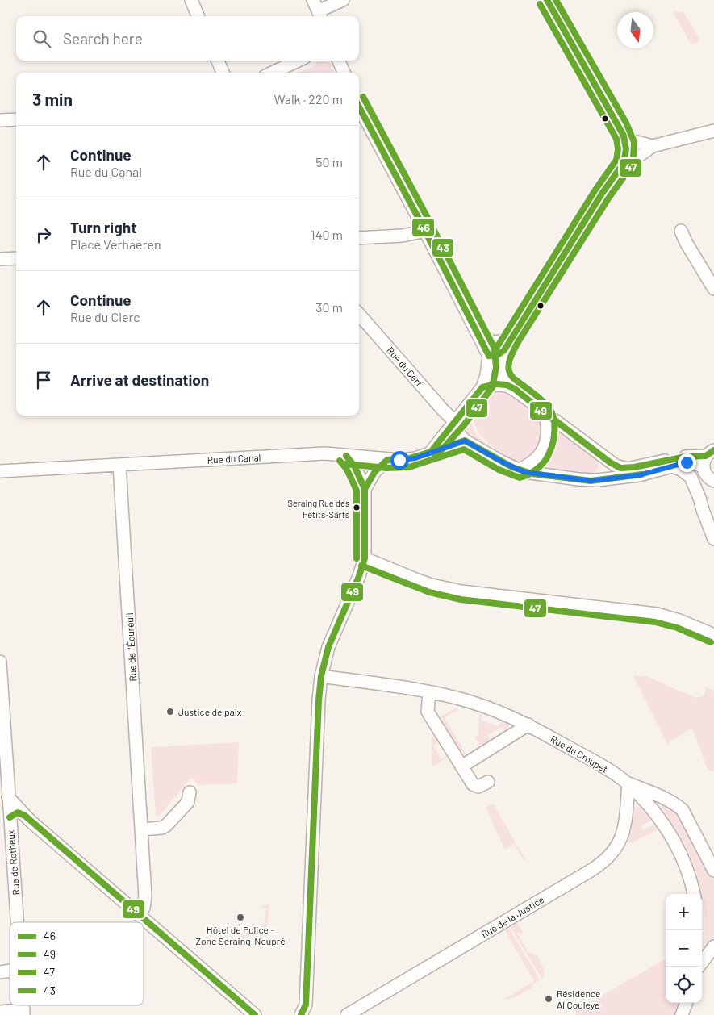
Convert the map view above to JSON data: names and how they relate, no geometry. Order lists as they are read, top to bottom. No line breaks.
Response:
{"streets":{"street":["Rue du Cerf","Rue du Canal","Rue de l'Écureuil","Rue du Croupet","Rue de Rotheux","Rue de la Justice"]},"crossings":[["Rue du Cerf","Rue du Canal"],["Rue du Canal","Rue de l'Écureuil"],["Rue du Croupet","Rue de la Justice"]],"places":["Seraing Rue des Petits-Sarts","Justice de paix","Hôtel de Police - Zone Seraing-Neupré","Résidence Al Couleye"],"lines":["transit line 46","transit line 47","transit line 43","transit line 49"],"legend":["46","49","47","43"],"north":"bottom","page":{"search":"Search here","heading":["3 min","Walk · 220 m"],"list":[["Continue","Rue du Canal","50 m"],["Turn right","Place Verhaeren","140 m"],["Continue","Rue du Clerc","30 m"],"Arrive at destination"],"map_buttons":["+","−"]}}
